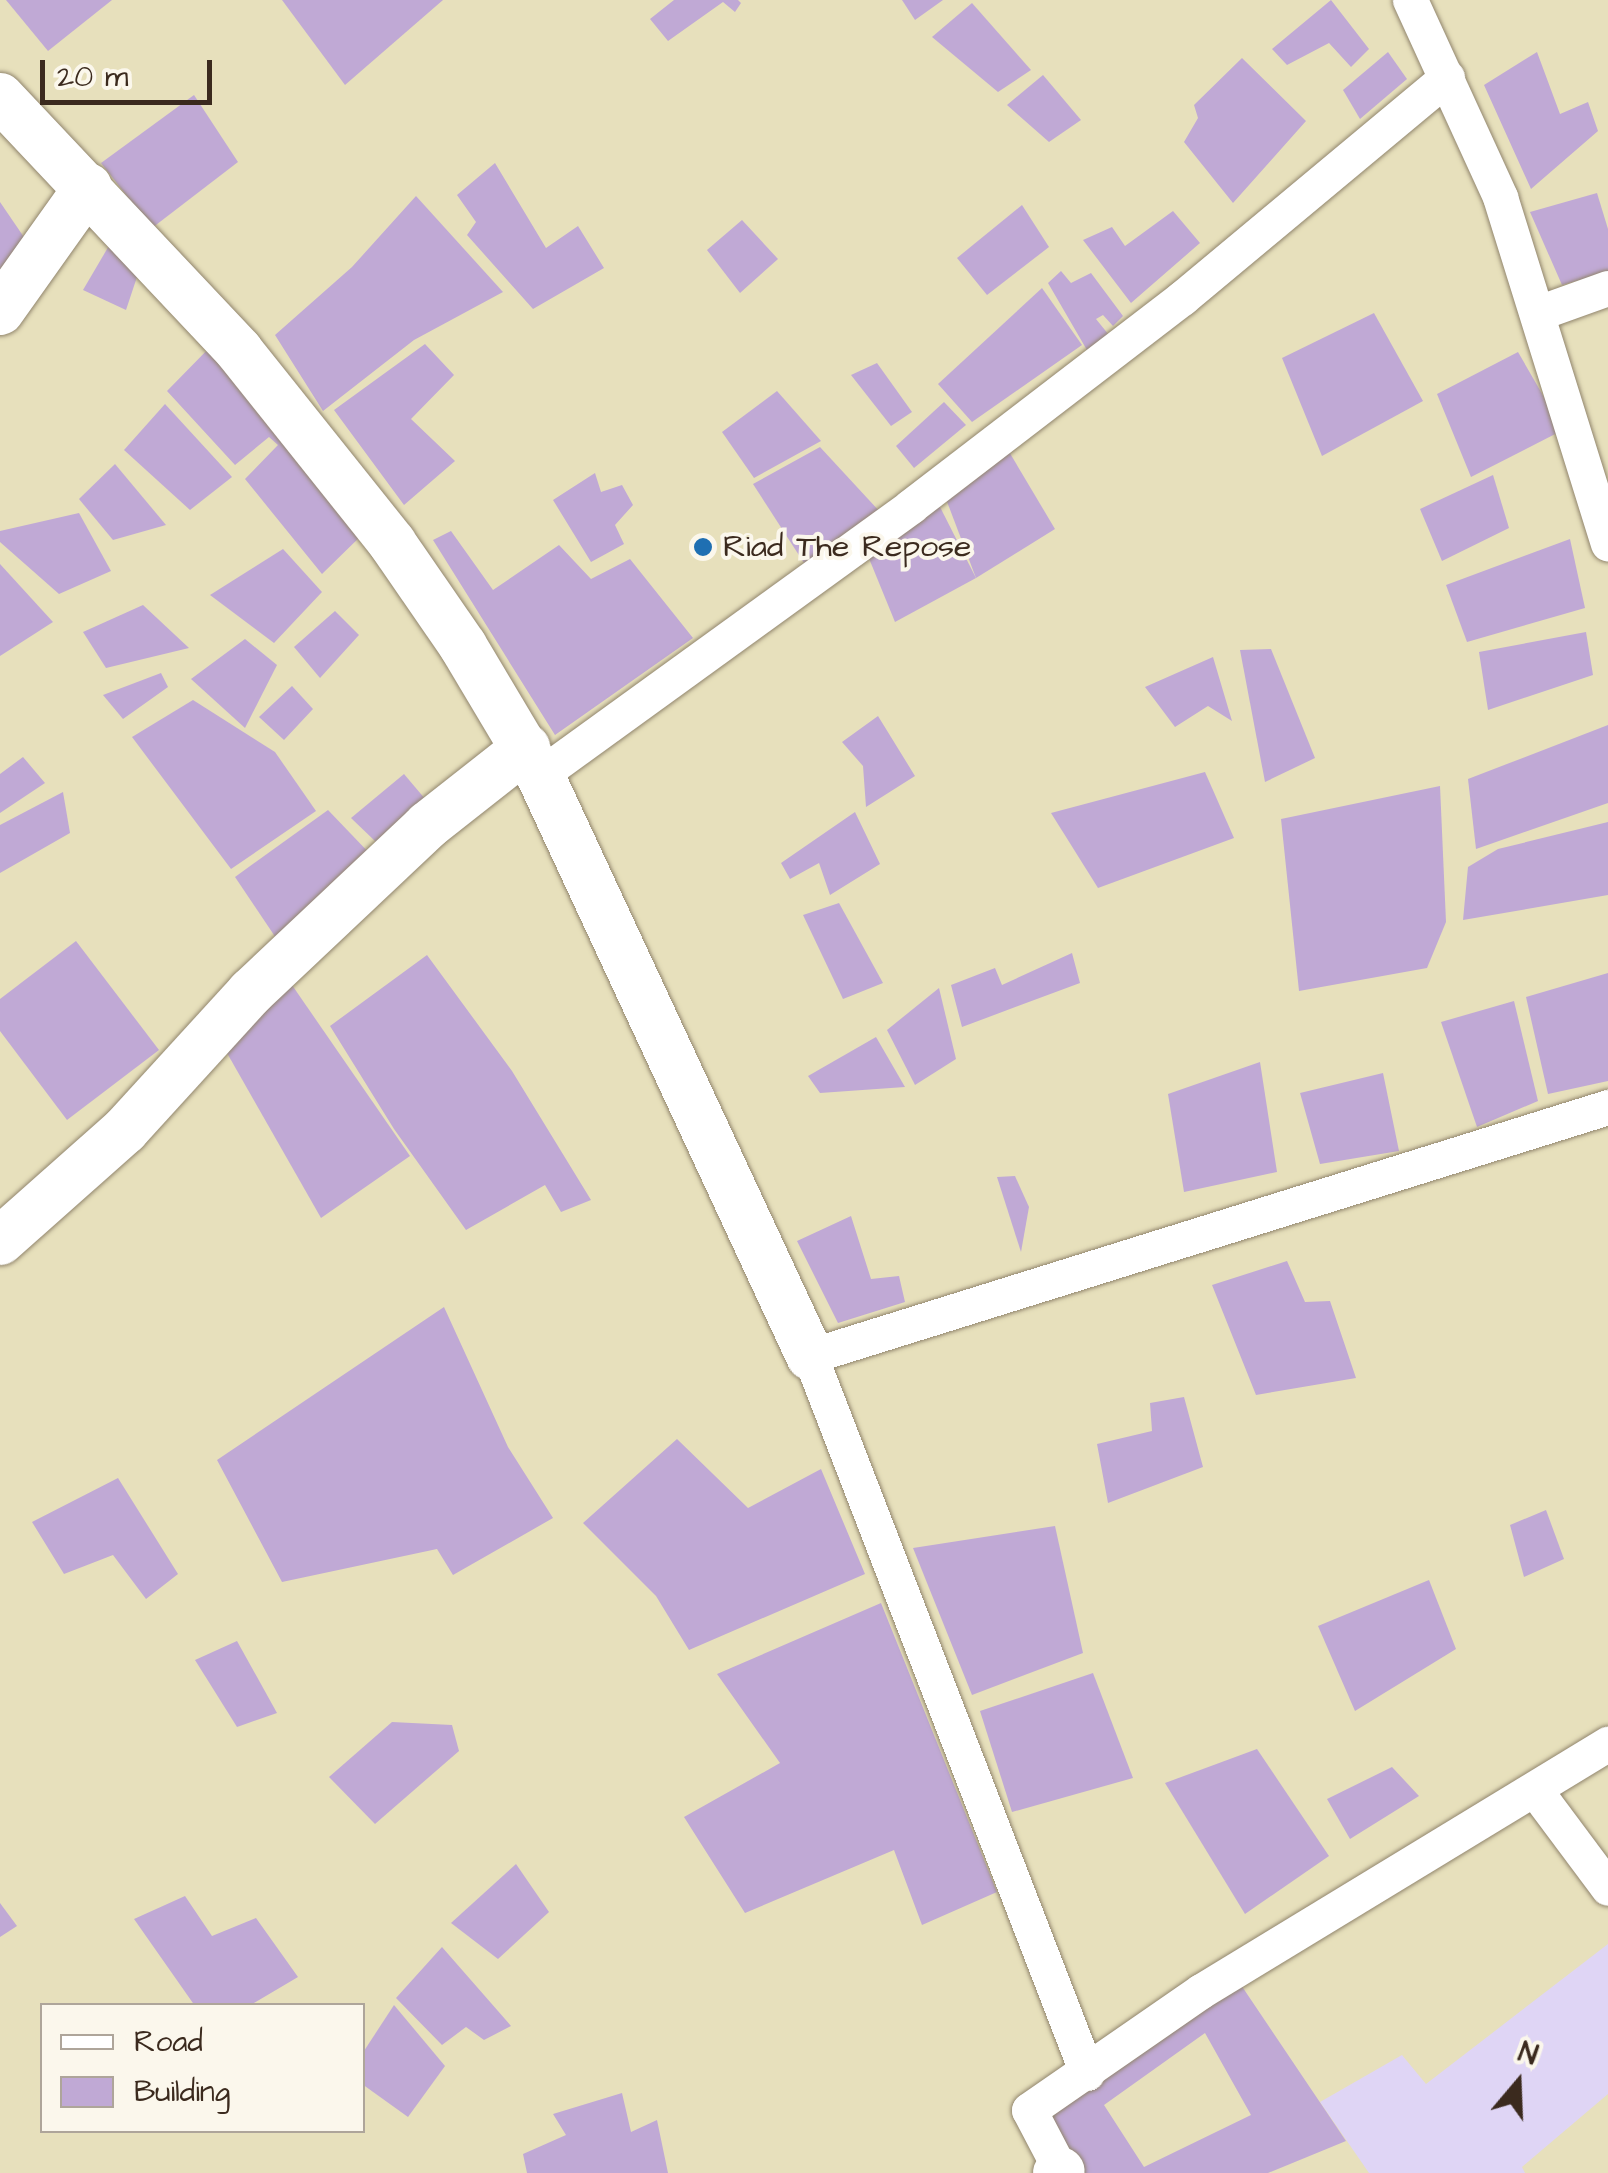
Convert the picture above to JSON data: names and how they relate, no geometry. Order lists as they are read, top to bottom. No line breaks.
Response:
{"places":["Riad The Repose"],"legend":["Road","Building"],"scale_bar":"20 m","north":"top"}
